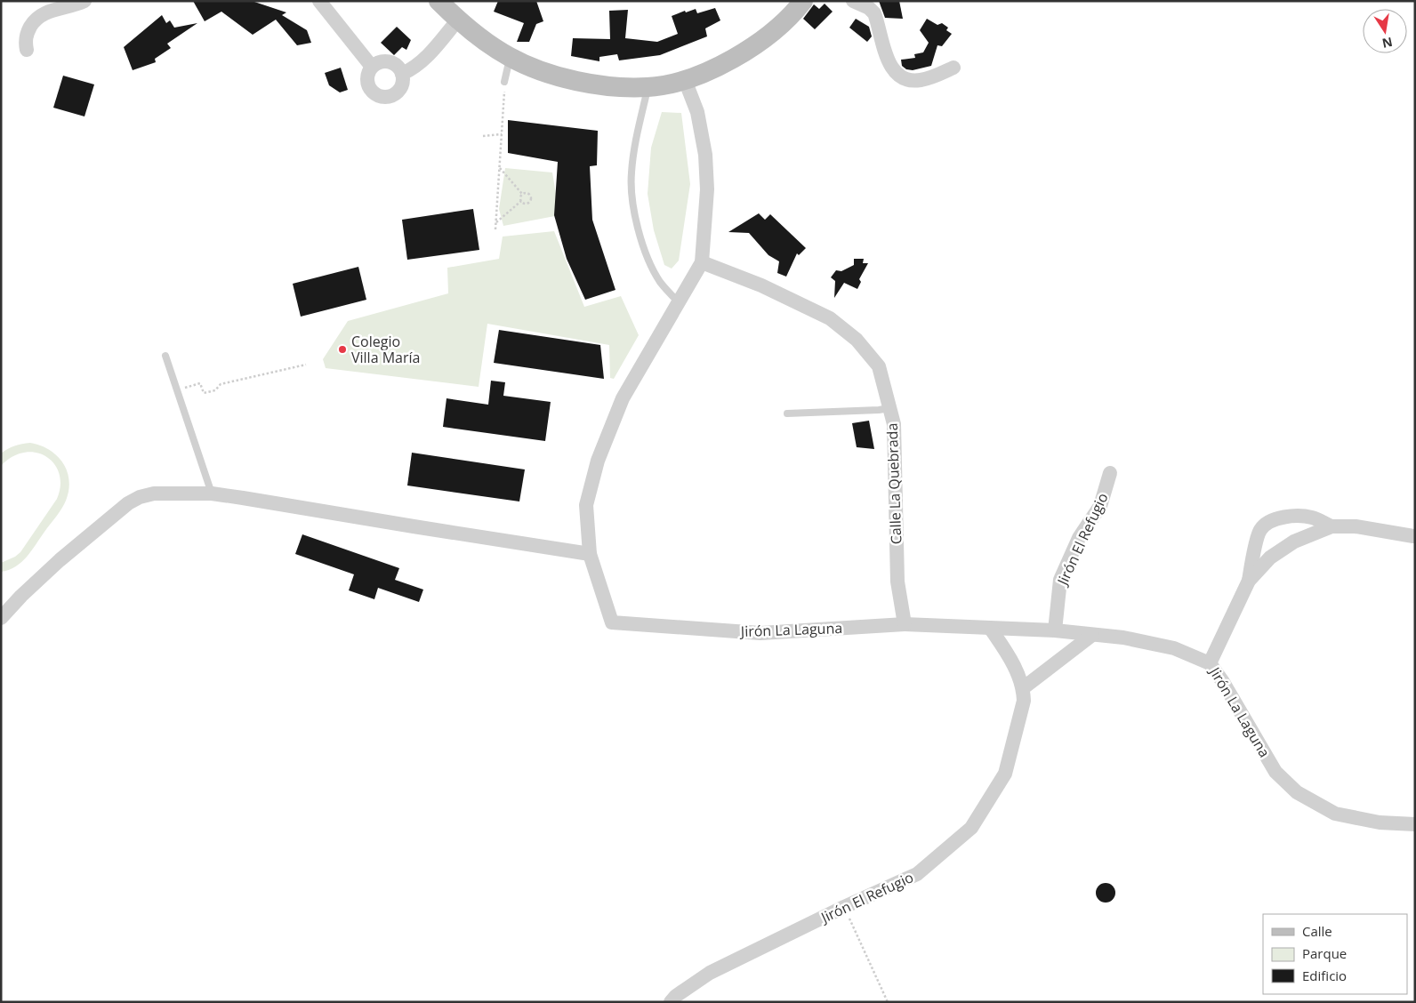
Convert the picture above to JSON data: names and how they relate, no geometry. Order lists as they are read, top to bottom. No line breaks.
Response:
{"streets":{"street":["Calle La Quebrada","Jirón El Refugio","Jirón La Laguna"]},"crossings":[["Calle La Quebrada","Jirón La Laguna"],["Jirón El Refugio","Jirón La Laguna"]],"places":["Colegio Villa María"],"legend":["Calle","Parque","Edificio"],"north":"bottom"}
